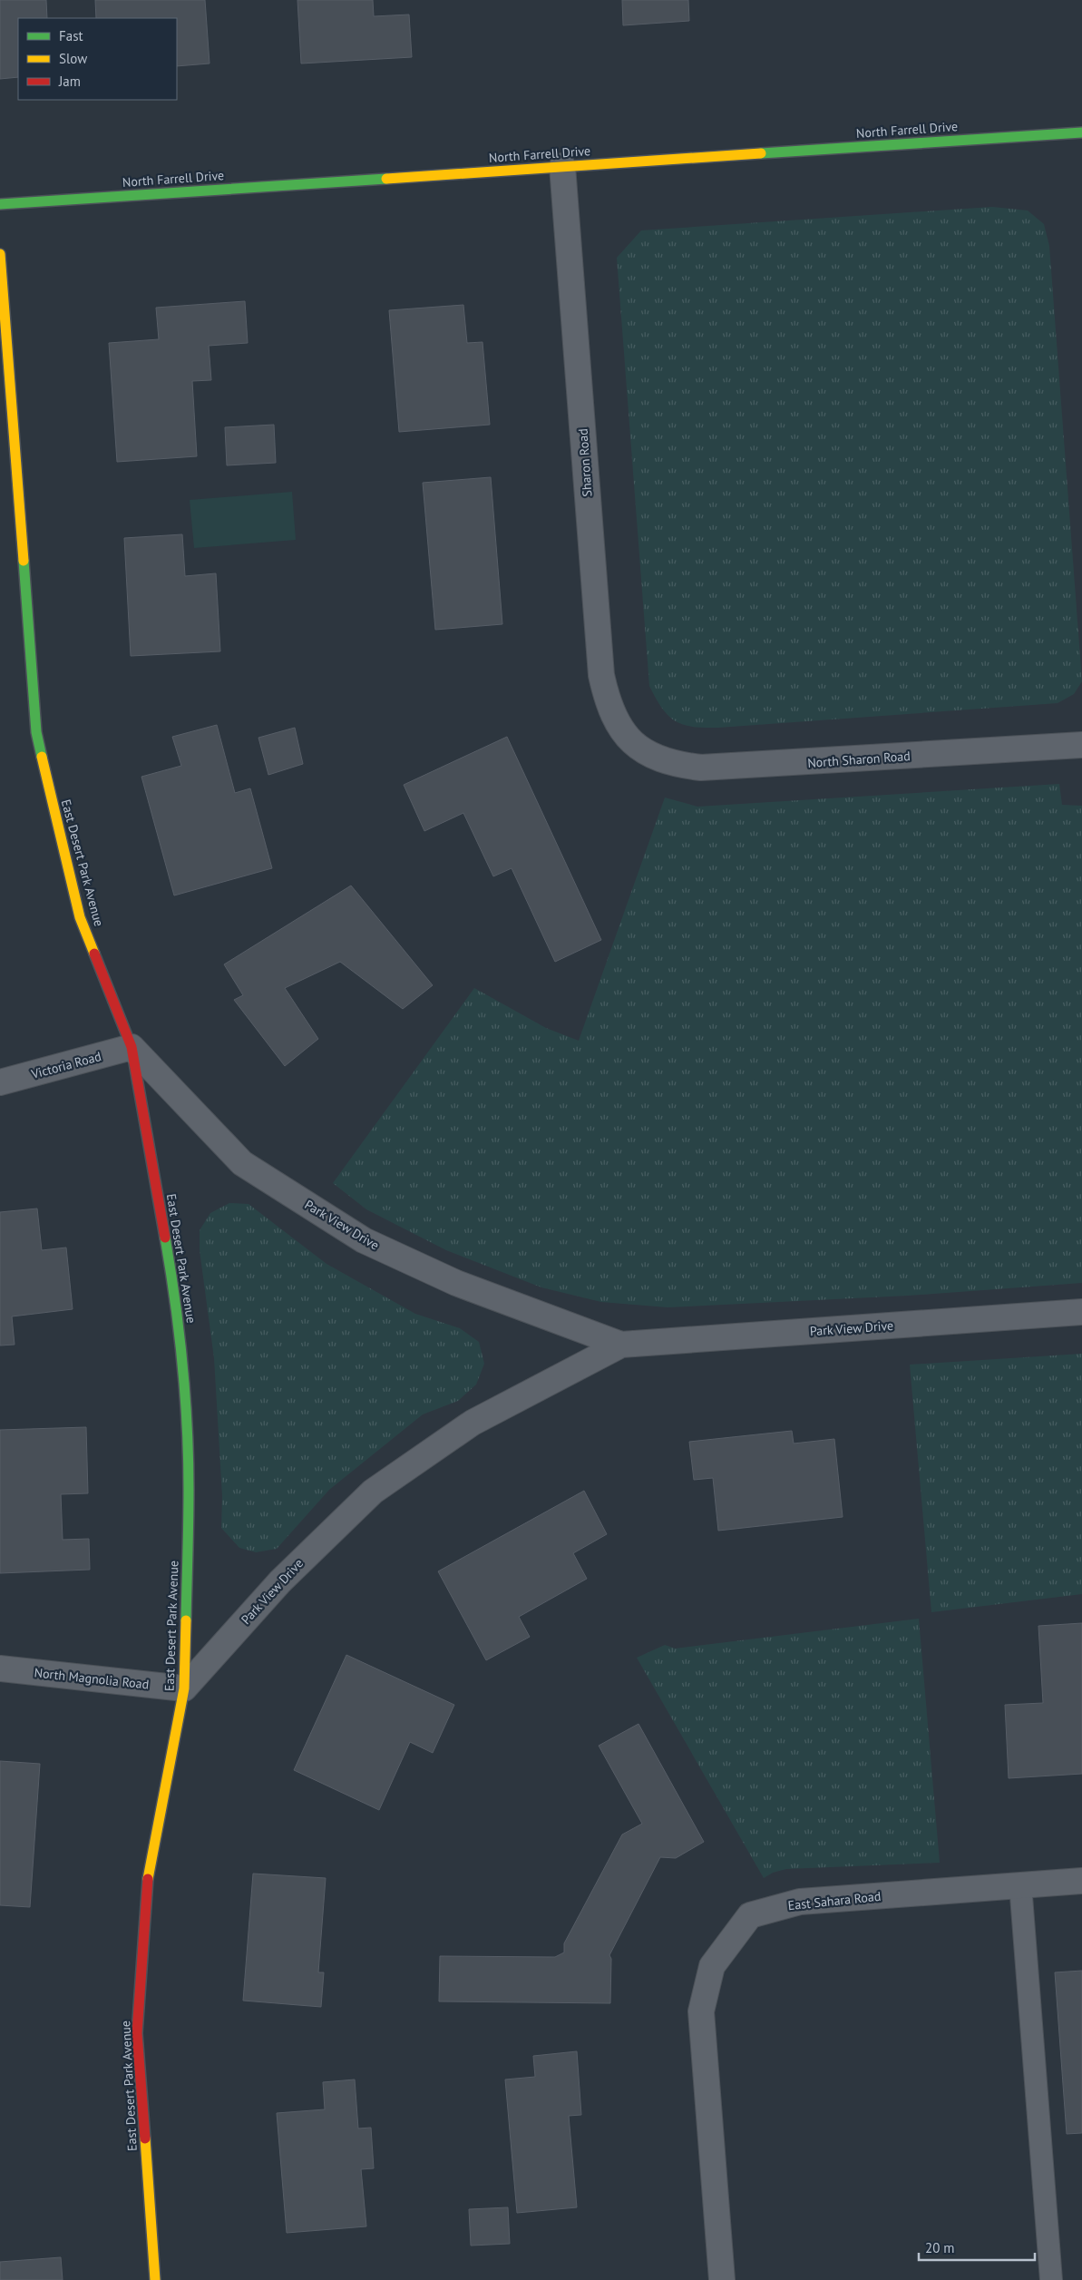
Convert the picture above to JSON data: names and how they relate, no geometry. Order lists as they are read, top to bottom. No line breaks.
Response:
{"streets":{"street":["North Farrell Drive","Sharon Road","North Sharon Road","East Desert Park Avenue","Victoria Road","Park View Drive","North Magnolia Road","East Sahara Road"]},"crossings":[["North Farrell Drive","Sharon Road"],["Sharon Road","North Sharon Road"],["East Desert Park Avenue","Victoria Road"],["East Desert Park Avenue","Park View Drive"],["East Desert Park Avenue","North Magnolia Road"],["Victoria Road","Park View Drive"],["Park View Drive","North Magnolia Road"]],"legend":["Fast","Slow","Jam"],"scale_bar":"20 m"}
